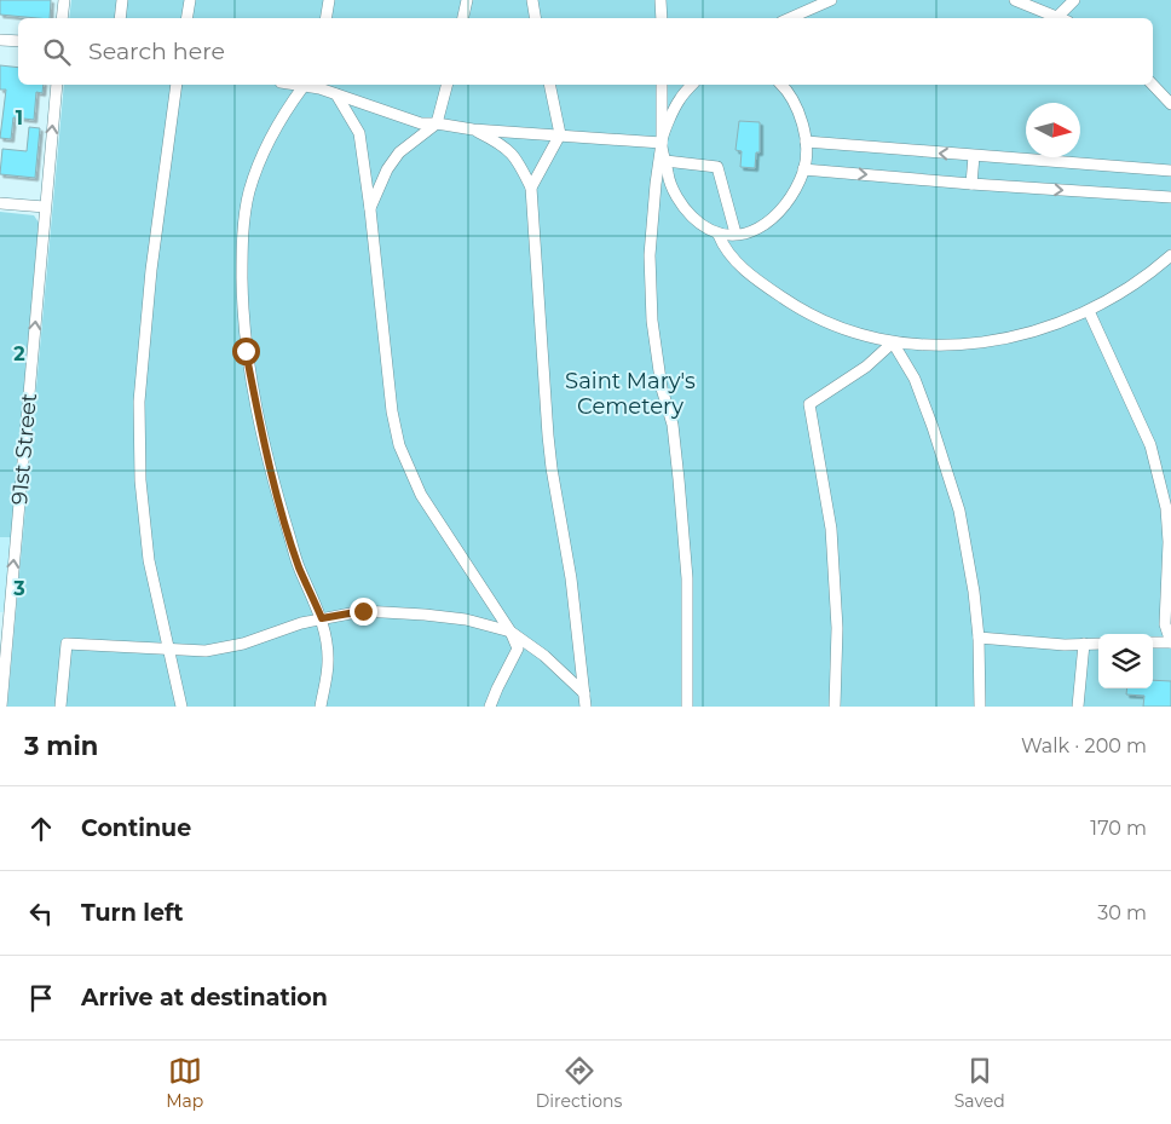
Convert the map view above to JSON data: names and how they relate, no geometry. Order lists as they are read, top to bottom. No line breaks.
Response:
{"streets":{"street":["91st Street"]},"one_way":["91st Street"],"parks":["Saint Mary's Cemetery"],"north":"right","page":{"search":"Search here","heading":["3 min","Walk · 200 m"],"list":[["Continue","170 m"],["Turn left","30 m"],"Arrive at destination"],"nav":["Map","Directions","Saved"]},"grid":{"rows":["1","2","3"]}}
